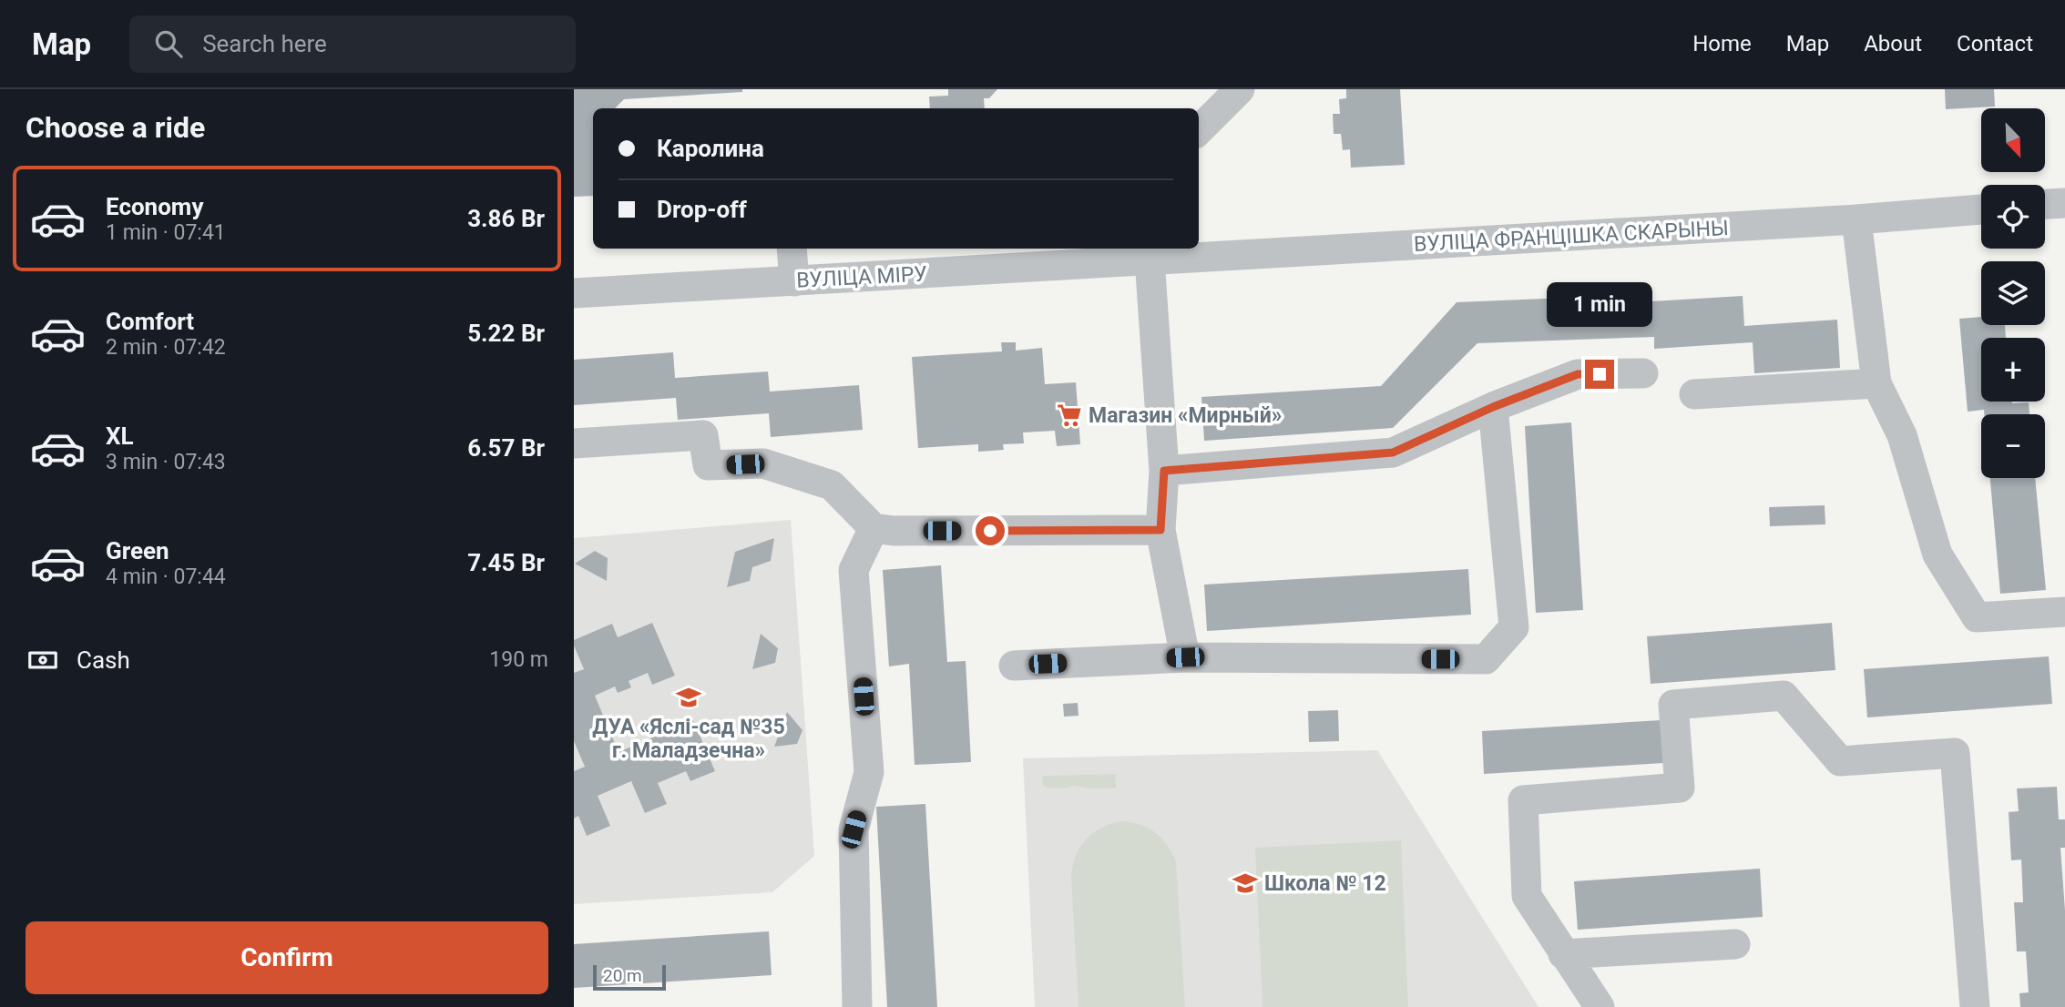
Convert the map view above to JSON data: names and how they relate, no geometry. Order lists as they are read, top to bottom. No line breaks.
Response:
{"streets":{"street":["ВУЛІЦА ФРАНЦІШКА СКАРЫНЫ","ВУЛІЦА МІРУ"]},"crossings":[["ВУЛІЦА ФРАНЦІШКА СКАРЫНЫ","ВУЛІЦА МІРУ"]],"places":{"supermarket":["Магазин «Мирный»"],"school or university":["ДУА «Яслі-сад №35 г. Маладзечна»","Школа № 12"]},"scale_bar":"20 m","north":"bottom right","page":{"header":"Map","search":"Search here","nav":["Home","Map","About","Contact"],"heading":"Choose a ride","map_buttons":["+","−"],"banner":["Каролина","Drop-off"],"list":[{"name":"Economy","note":"1 min · 07:41","value":"3.86 Br"},{"name":"Comfort","note":"2 min · 07:42","value":"5.22 Br"},{"name":"XL","note":"3 min · 07:43","value":"6.57 Br"},{"name":"Green","note":"4 min · 07:44","value":"7.45 Br"}],"bubble":"1 min","pay":["Cash","190 m"],"buttons":"Confirm","scale":"20 m"}}
